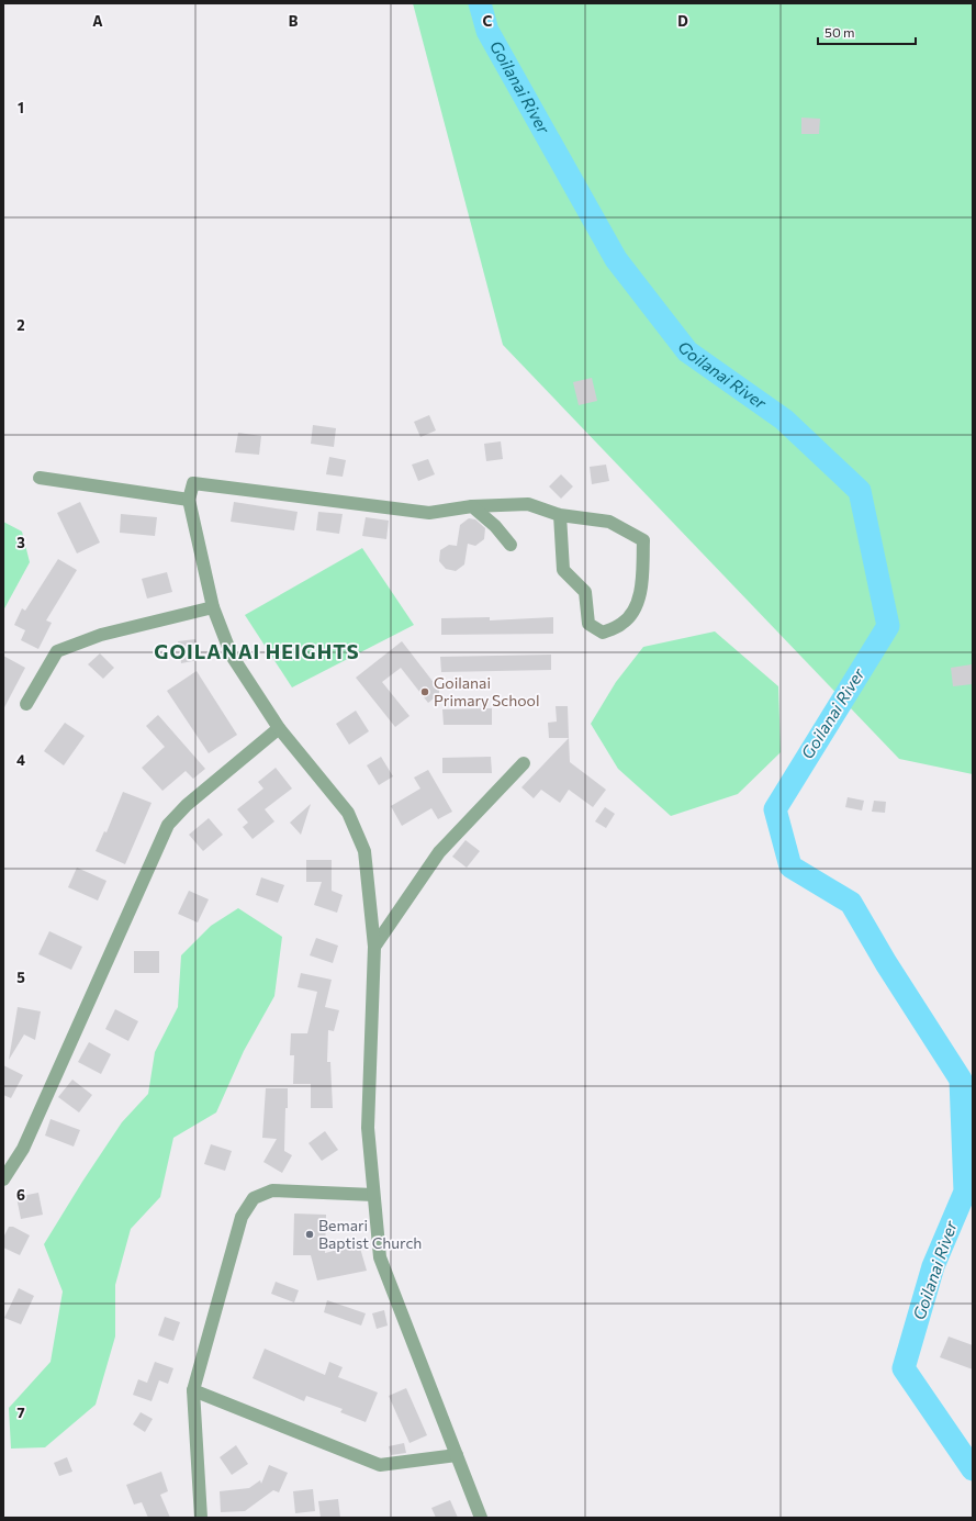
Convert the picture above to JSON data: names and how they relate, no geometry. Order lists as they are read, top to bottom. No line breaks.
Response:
{"districts":["GOILANAI HEIGHTS"],"water":["Goilanai River"],"places":["Goilanai Primary School","Bemari Baptist Church"],"scale_bar":"50 m","grid":{"columns":["A","B","C","D"],"rows":["1","2","3","4","5","6","7"]}}
